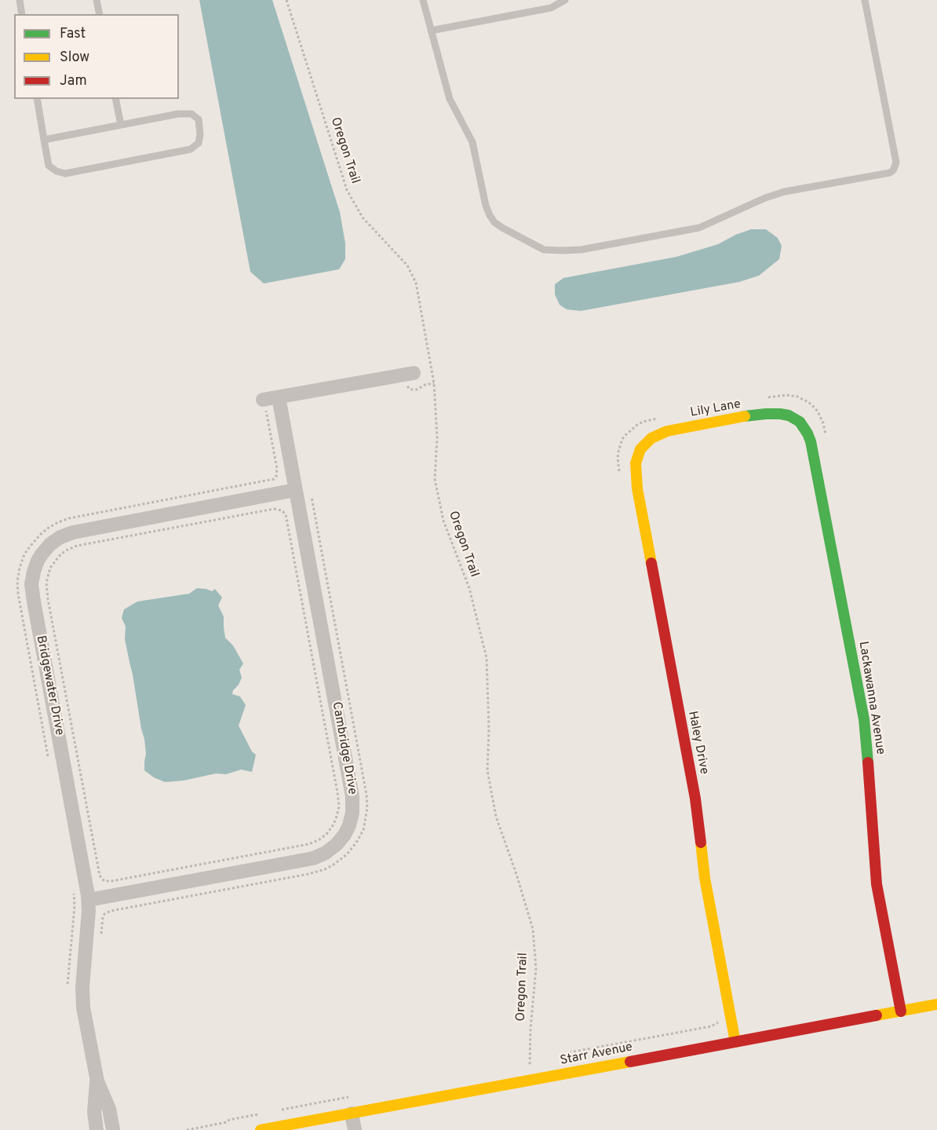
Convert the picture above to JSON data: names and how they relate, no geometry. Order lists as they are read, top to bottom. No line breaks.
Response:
{"streets":{"street":["Lily Lane","Bridgewater Drive","Lackawanna Avenue","Haley Drive","Cambridge Drive","Starr Avenue"],"path":["Oregon Trail"]},"crossings":[["Lily Lane","Lackawanna Avenue"],["Lily Lane","Haley Drive"],["Bridgewater Drive","Cambridge Drive"],["Lackawanna Avenue","Starr Avenue"],["Haley Drive","Starr Avenue"]],"legend":["Fast","Slow","Jam"]}
